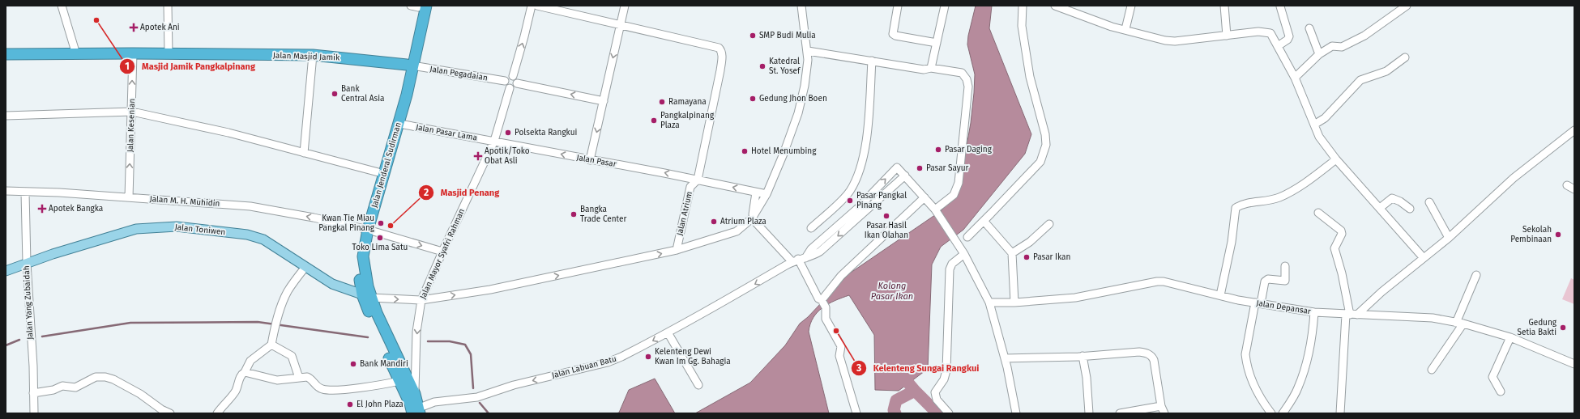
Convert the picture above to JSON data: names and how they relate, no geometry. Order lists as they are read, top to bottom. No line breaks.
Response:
{"streets":{"highway":["Jalan Masjid Jamik","Jalan Jenderal Sudirman"],"main road":["Jalan Toniwen"],"street":["Jalan Pegadaian","Jalan Kesenian","Jalan Pasar Lama","Jalan Pasar","Jalan M. H. Muhidin","Jalan Atrium","Jalan Mayor Syafri Rahman","Jalan Yang Zubaidah","Jalan Depansar","Jalan Labuan Batu"]},"crossings":[["Jalan Masjid Jamik","Jalan Pegadaian"],["Jalan Masjid Jamik","Jalan Kesenian"],["Jalan Masjid Jamik","Jalan Jenderal Sudirman"],["Jalan Pegadaian","Jalan Jenderal Sudirman"],["Jalan Kesenian","Jalan M. H. Muhidin"],["Jalan Pasar Lama","Jalan Pasar"],["Jalan Pasar Lama","Jalan Jenderal Sudirman"],["Jalan Pasar Lama","Jalan Mayor Syafri Rahman"],["Jalan Pasar","Jalan Atrium"],["Jalan Pasar","Jalan Mayor Syafri Rahman"],["Jalan Jenderal Sudirman","Jalan M. H. Muhidin"],["Jalan Jenderal Sudirman","Jalan Toniwen"],["Jalan Jenderal Sudirman","Jalan Mayor Syafri Rahman"],["Jalan Jenderal Sudirman","Jalan Labuan Batu"],["Jalan M. H. Muhidin","Jalan Mayor Syafri Rahman"],["Jalan M. H. Muhidin","Jalan Yang Zubaidah"],["Jalan Toniwen","Jalan Yang Zubaidah"],["Jalan Mayor Syafri Rahman","Jalan Labuan Batu"]],"one_way":["Jalan Kesenian","Jalan Mayor Syafri Rahman","Jalan Labuan Batu"],"water":["Kolong Pasar Ikan"],"places":{"other":["Masjid Jamik Pangkalpinang","SMP Budi Mulia","Katedral St. Yosef","Bank Central Asia","Gedung Jhon Boen","Ramayana","Pangkalpinang Plaza","Polsekta Rangkui","Pasar Daging","Hotel Menumbing","Pasar Sayur","Pasar Pangkal Pinang","Bangka Trade Center","Pasar Hasil Ikan Olahan","Atrium Plaza","Kwan Tie Miau Pangkal Pinang","Masjid Penang","Sekolah Pembinaan","Toko Lima Satu","Pasar Ikan","Gedung Setia Bakti","Kelenteng Sungai Rangkui","Kelenteng Dewi Kwan Im Gg. Bahagia","Bank Mandiri","El John Plaza"],"health":["Apotek Ani","Apotik/Toko Obat Asli","Apotek Bangka"]}}
